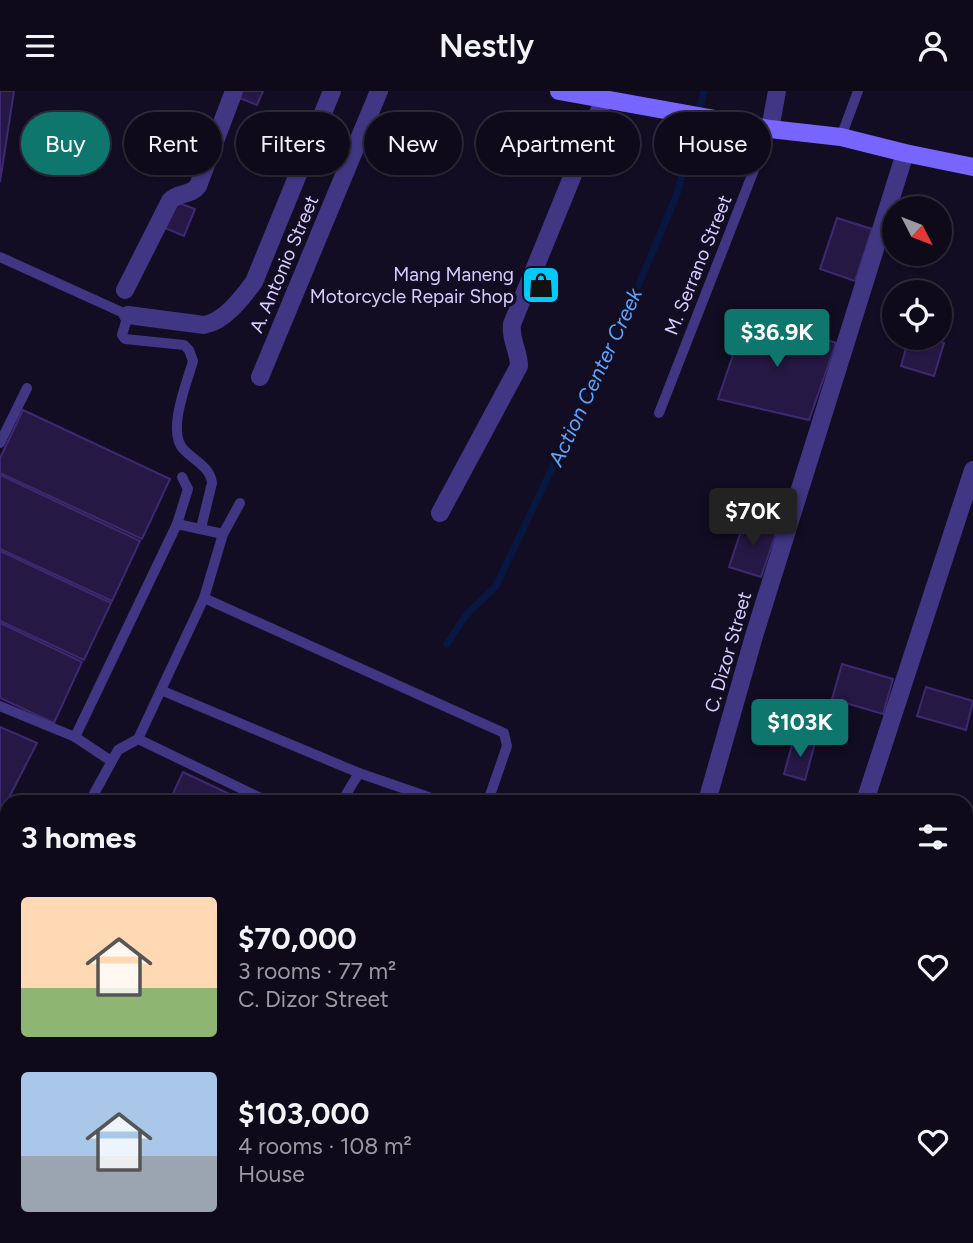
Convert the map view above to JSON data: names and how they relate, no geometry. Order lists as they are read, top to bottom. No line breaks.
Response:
{"streets":{"street":["A. Antonio Street","C. Dizor Street"],"lane":["M. Serrano Street"]},"water":["Action Center Creek"],"places":{"shop":["Mang Maneng Motorcycle Repair Shop"]},"north":"bottom right","page":{"header":"Nestly","chip":["Buy","Rent","Filters","New","Apartment","House"],"price":["$36.9K","$70K","$103K"],"heading":"3 homes","list":[{"name":"$70,000","note":"3 rooms · 77 m² · C. Dizor Street"},{"name":"$103,000","note":"4 rooms · 108 m² · House"}]}}
